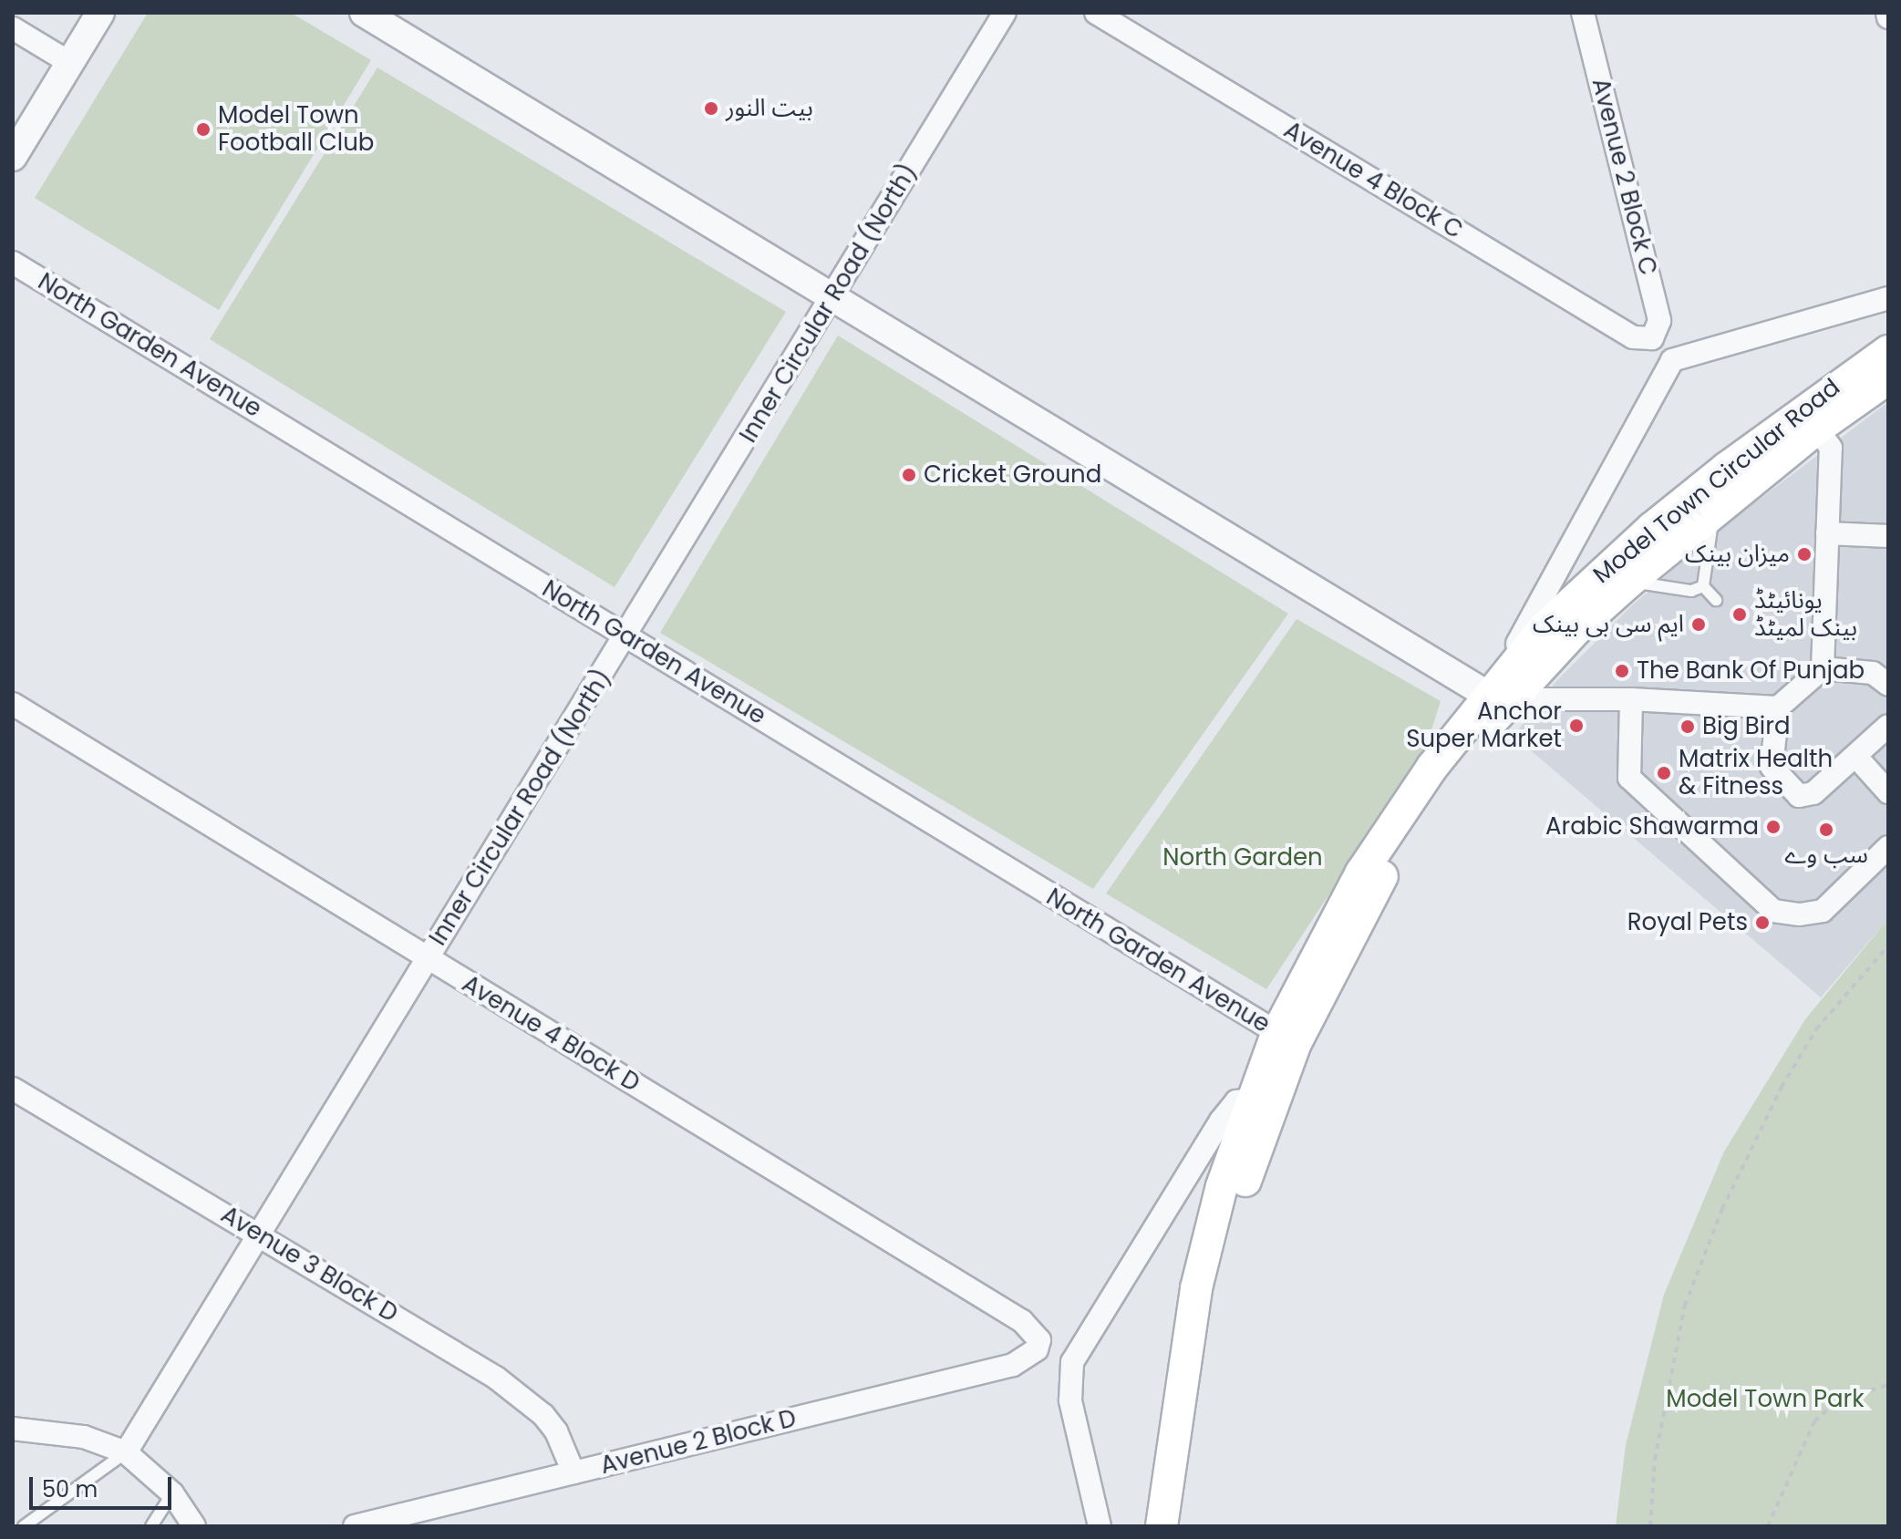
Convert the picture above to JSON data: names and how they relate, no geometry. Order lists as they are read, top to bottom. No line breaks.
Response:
{"streets":{"main road":["Model Town Circular Road"],"street":["Avenue 2 Block C","Avenue 4 Block C","Inner Circular Road (North)","North Garden Avenue","Avenue 4 Block D","Avenue 3 Block D","Avenue 2 Block D"]},"crossings":[["Avenue 2 Block C","Avenue 4 Block C"],["Inner Circular Road (North)","North Garden Avenue"],["Inner Circular Road (North)","Avenue 4 Block D"],["Inner Circular Road (North)","Avenue 3 Block D"],["North Garden Avenue","Model Town Circular Road"],["Avenue 4 Block D","Avenue 2 Block D"],["Avenue 3 Block D","Avenue 2 Block D"]],"parks":["North Garden","Model Town Park"],"places":["بیت النور","Model Town Football Club","Cricket Ground","میزان بینک","یونائیٹڈ بینک لمیٹڈ","ایم سی بی بینک","The Bank Of Punjab","Anchor Super Market","Big Bird","Matrix Health & Fitness","Arabic Shawarma","سب وے","Royal Pets"],"scale_bar":"50 m"}
